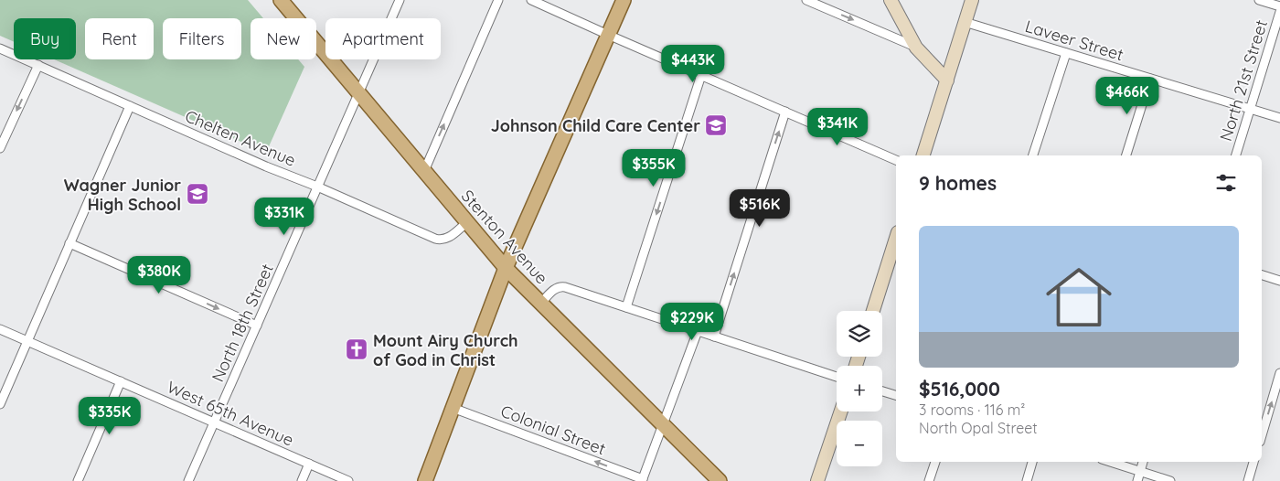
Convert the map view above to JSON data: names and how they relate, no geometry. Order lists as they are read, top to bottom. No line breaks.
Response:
{"streets":{"main road":["Stenton Avenue"],"street":["Laveer Street","North 21st Street","Chelten Avenue","North 18th Street","West 65th Avenue","Colonial Street"]},"crossings":[["Laveer Street","North 21st Street"],["Chelten Avenue","Stenton Avenue"],["Chelten Avenue","North 18th Street"],["Stenton Avenue","North 18th Street"],["North 18th Street","West 65th Avenue"]],"one_way":["Colonial Street"],"places":{"school or university":["Johnson Child Care Center","Wagner Junior High School"],"church":["Mount Airy Church of God in Christ"]},"page":{"chip":["Buy","Rent","Filters","New","Apartment"],"price":["$443K","$466K","$341K","$355K","$516K","$331K","$380K","$229K","$335K"],"heading":"9 homes","list":[{"name":"$516,000","note":"3 rooms · 116 m² · North Opal Street"}],"map_buttons":["+","−"]}}
